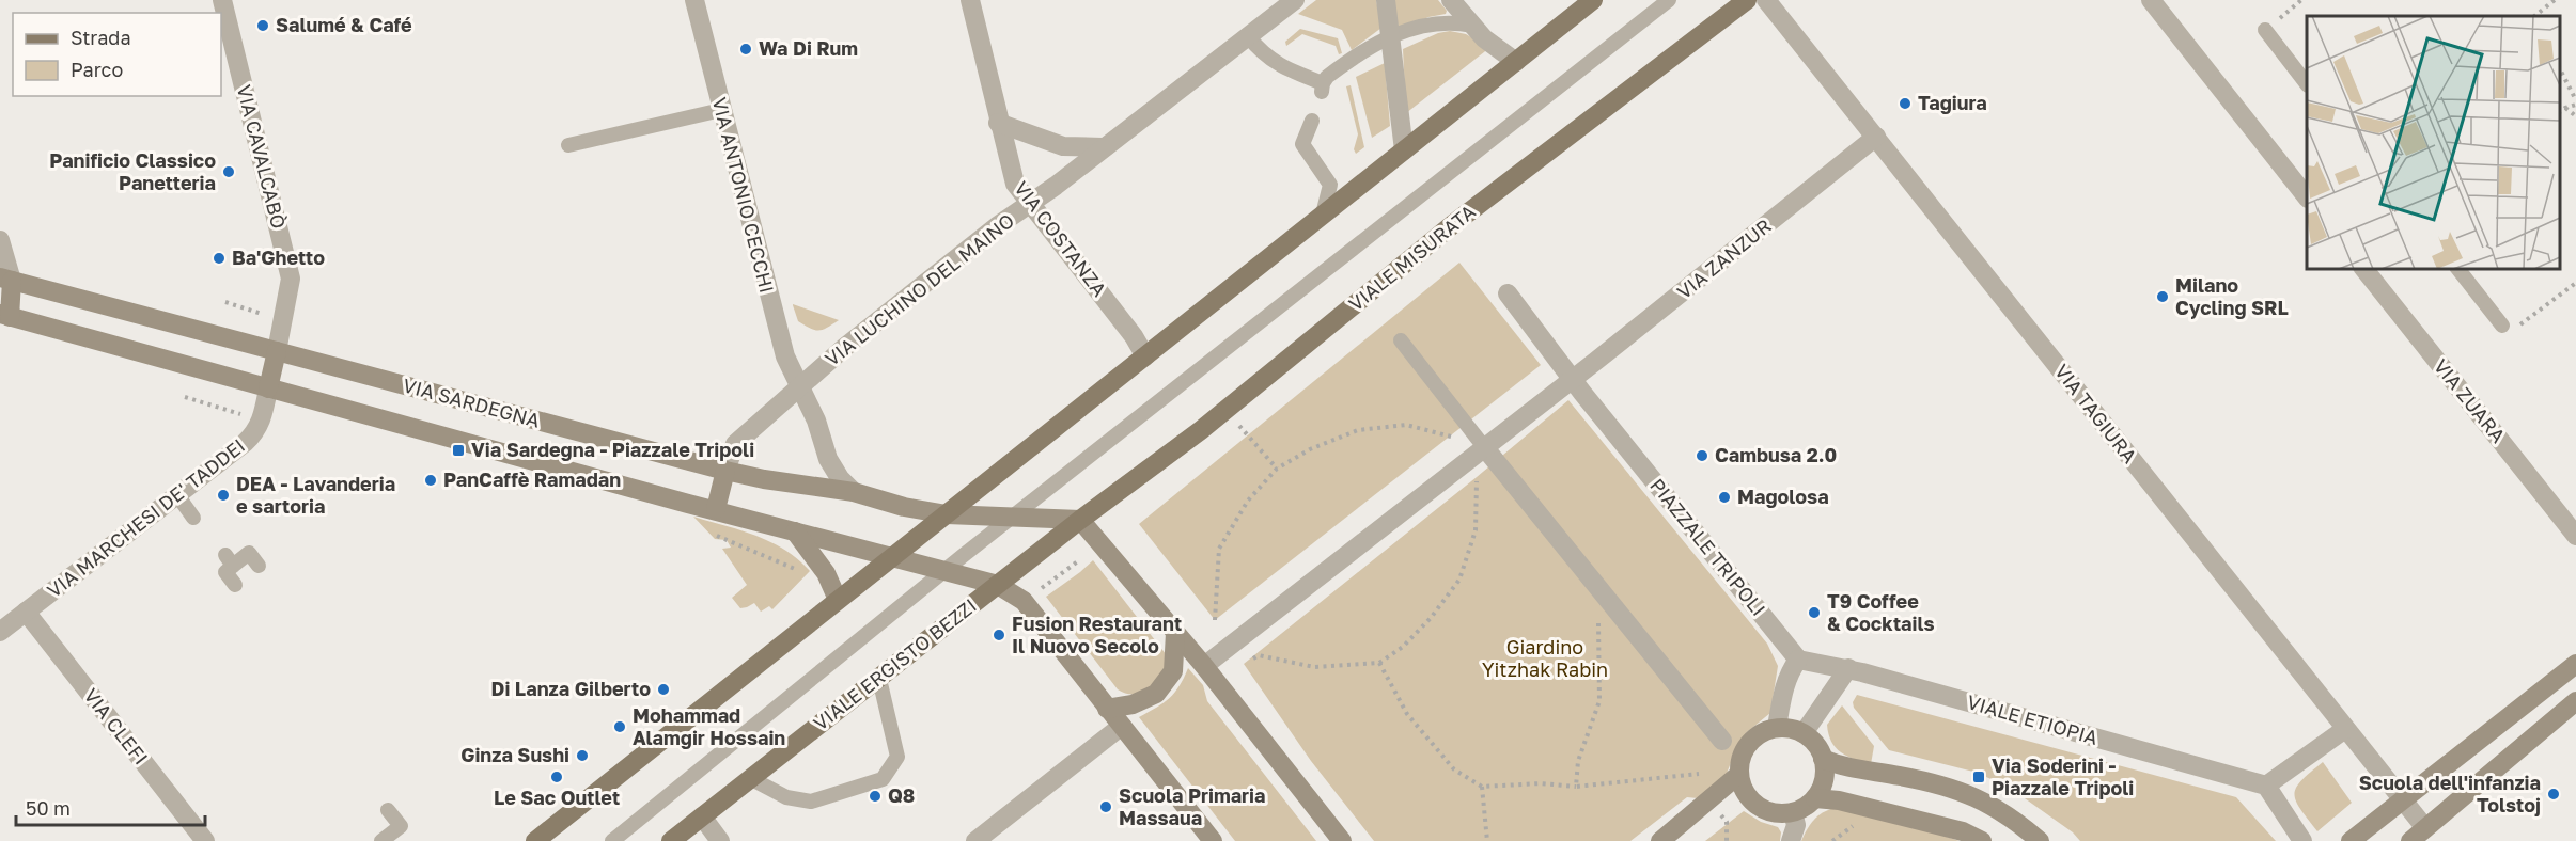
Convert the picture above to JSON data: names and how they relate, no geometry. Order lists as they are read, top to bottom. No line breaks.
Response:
{"streets":{"main road":["VIALE MISURATA","VIA SARDEGNA","VIALE ERGISTO BEZZI"],"street":["VIA CAVALCABÒ","VIA ANTONIO CECCHI","VIA COSTANZA","VIA ZANZUR","VIA LUCHINO DEL MAINO","VIA ZUARA","VIA TAGIURA","VIA MARCHESI DE' TADDEI","PIAZZALE TRIPOLI","VIALE ETIOPIA","VIA CLEFI"]},"crossings":[["VIA CAVALCABÒ","VIA SARDEGNA"],["VIA ANTONIO CECCHI","VIA LUCHINO DEL MAINO"],["VIA ANTONIO CECCHI","VIA SARDEGNA"],["VIA COSTANZA","VIA LUCHINO DEL MAINO"],["VIA ZANZUR","VIA TAGIURA"],["VIA ZANZUR","PIAZZALE TRIPOLI"],["VIA SARDEGNA","VIA MARCHESI DE' TADDEI"],["VIA MARCHESI DE' TADDEI","VIA CLEFI"],["PIAZZALE TRIPOLI","VIALE ETIOPIA"]],"parks":["Giardino Yitzhak Rabin"],"places":{"other":["Salumé & Café","Wa Di Rum","Tagiura","Panificio Classico Panetteria","Ba'Ghetto","Milano Cycling SRL","Cambusa 2.0","PanCaffè Ramadan","DEA - Lavanderia e sartoria","Magolosa","T9 Coffee & Cocktails","Fusion Restaurant Il Nuovo Secolo","Di Lanza Gilberto","Mohammad Alamgir Hossain","Ginza Sushi","Le Sac Outlet","Scuola dell'infanzia Tolstoj","Q8","Scuola Primaria Massaua"],"transit":["Via Sardegna - Piazzale Tripoli","Via Soderini - Piazzale Tripoli"]},"legend":["Strada","Parco"],"scale_bar":"50 m"}
